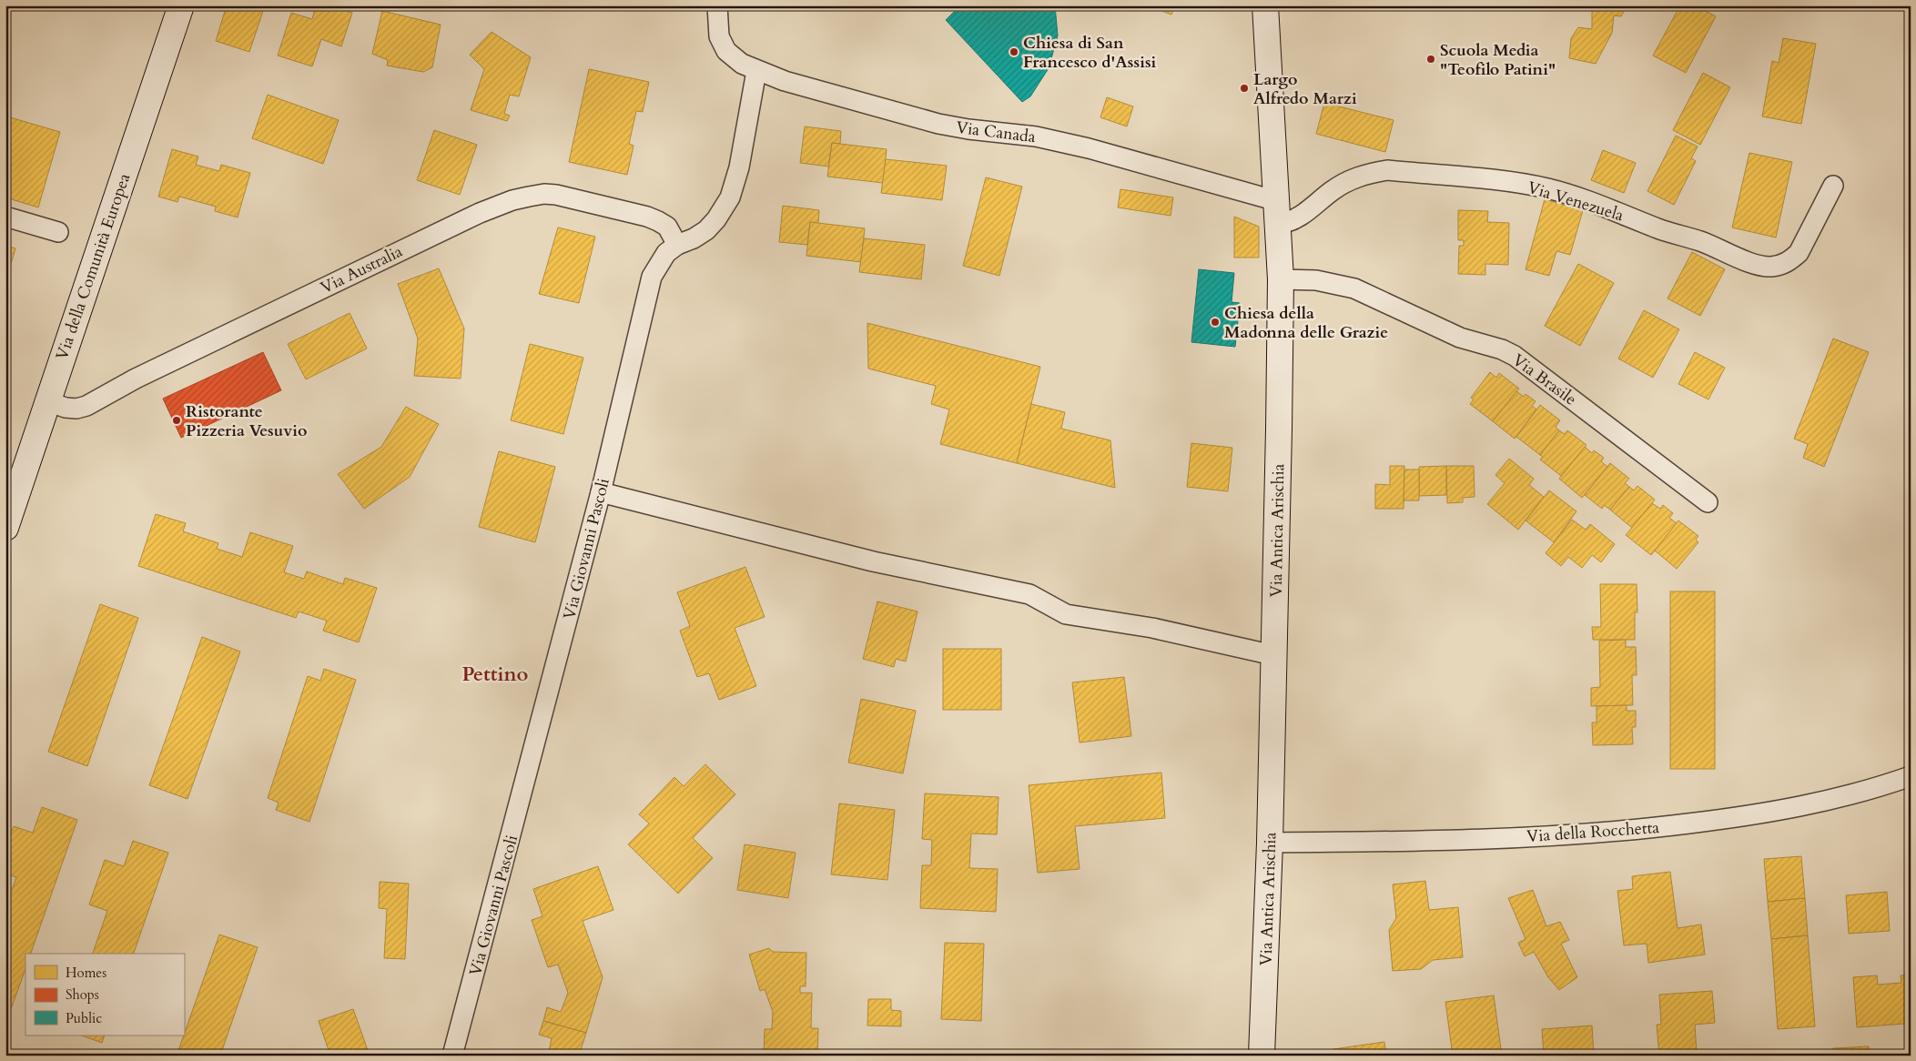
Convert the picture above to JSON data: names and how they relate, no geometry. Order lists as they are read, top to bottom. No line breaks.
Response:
{"streets":{"main road":["Via della Comunità Europea","Via Antica Arischia"],"street":["Via Canada","Via Venezuela","Via Australia","Via Brasile","Via Giovanni Pascoli","Via della Rocchetta"]},"crossings":[["Via Canada","Via Venezuela"],["Via Canada","Via Antica Arischia"],["Via Canada","Via Giovanni Pascoli"],["Via Venezuela","Via Antica Arischia"],["Via della Comunità Europea","Via Australia"],["Via Australia","Via Giovanni Pascoli"],["Via Brasile","Via Antica Arischia"],["Via Antica Arischia","Via della Rocchetta"]],"districts":["Pettino"],"places":["Chiesa di San Francesco d'Assisi","Scuola Media \"Teofilo Patini\"","Largo Alfredo Marzi","Chiesa della Madonna delle Grazie","Ristorante Pizzeria Vesuvio"],"legend":["Homes","Shops","Public"]}
